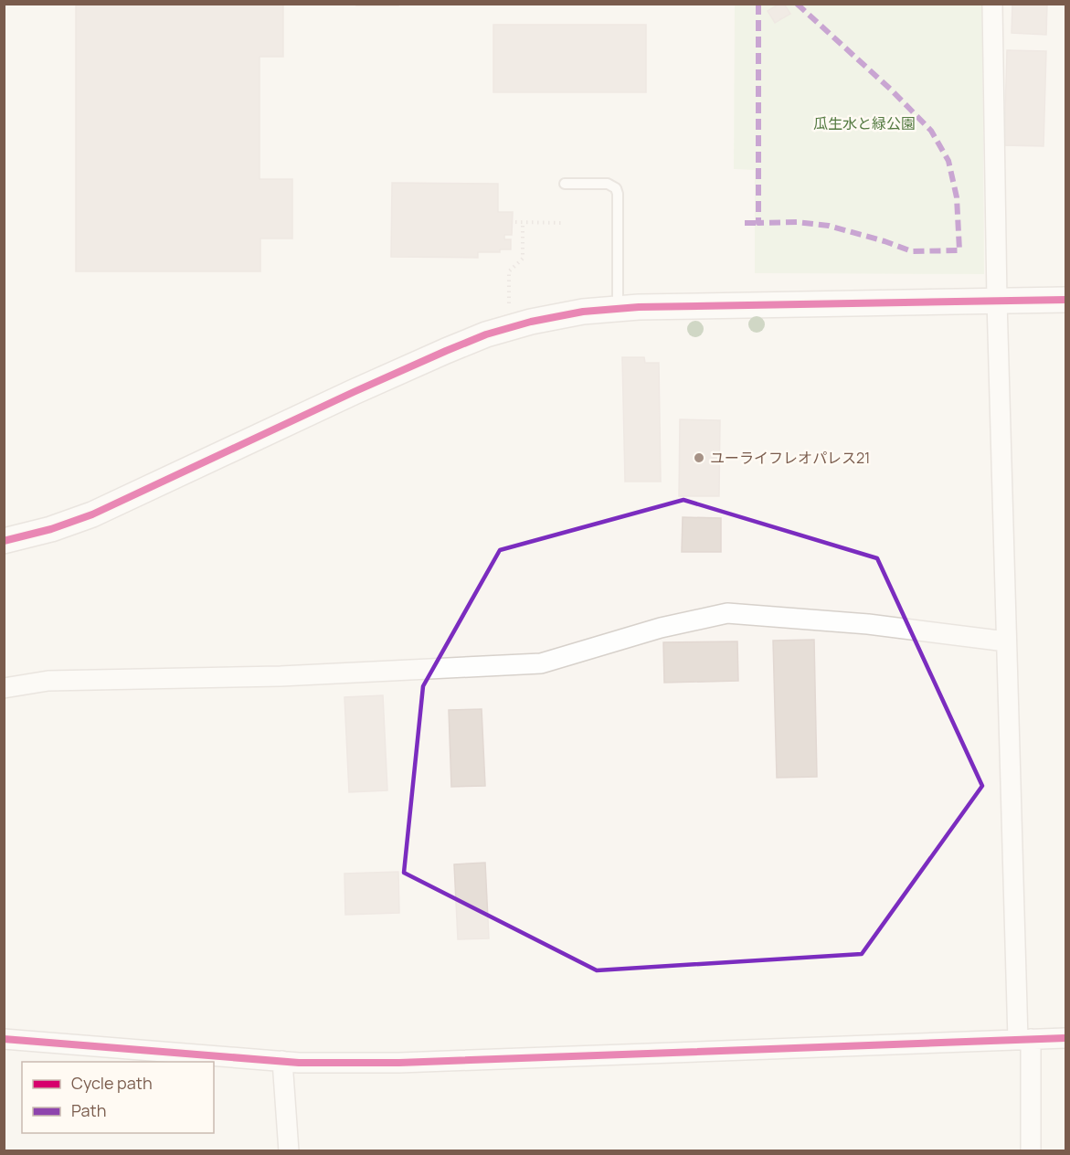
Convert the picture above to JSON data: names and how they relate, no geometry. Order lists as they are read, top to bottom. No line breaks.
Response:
{"parks":["瓜生水と緑公園"],"places":["ユーライフレオパレス21"],"legend":["Cycle path","Path"]}
